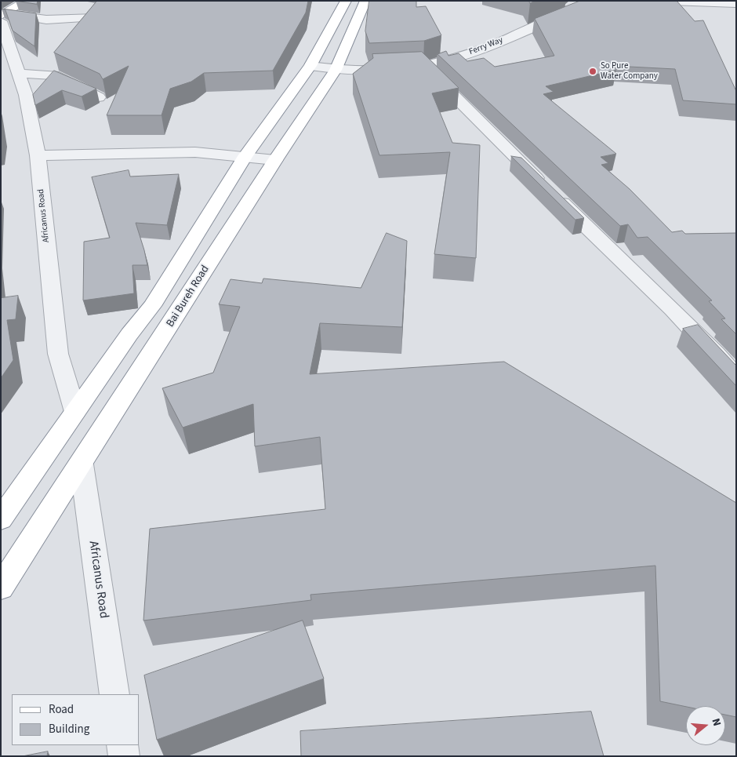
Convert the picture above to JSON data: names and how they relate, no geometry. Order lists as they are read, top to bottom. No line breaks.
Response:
{"streets":{"main road":["Bai Bureh Road"],"street":["Ferry Way","Africanus Road"]},"crossings":[["Ferry Way","Bai Bureh Road"],["Africanus Road","Bai Bureh Road"]],"places":["So Pure Water Company"],"legend":["Road","Building"],"north":"right"}
